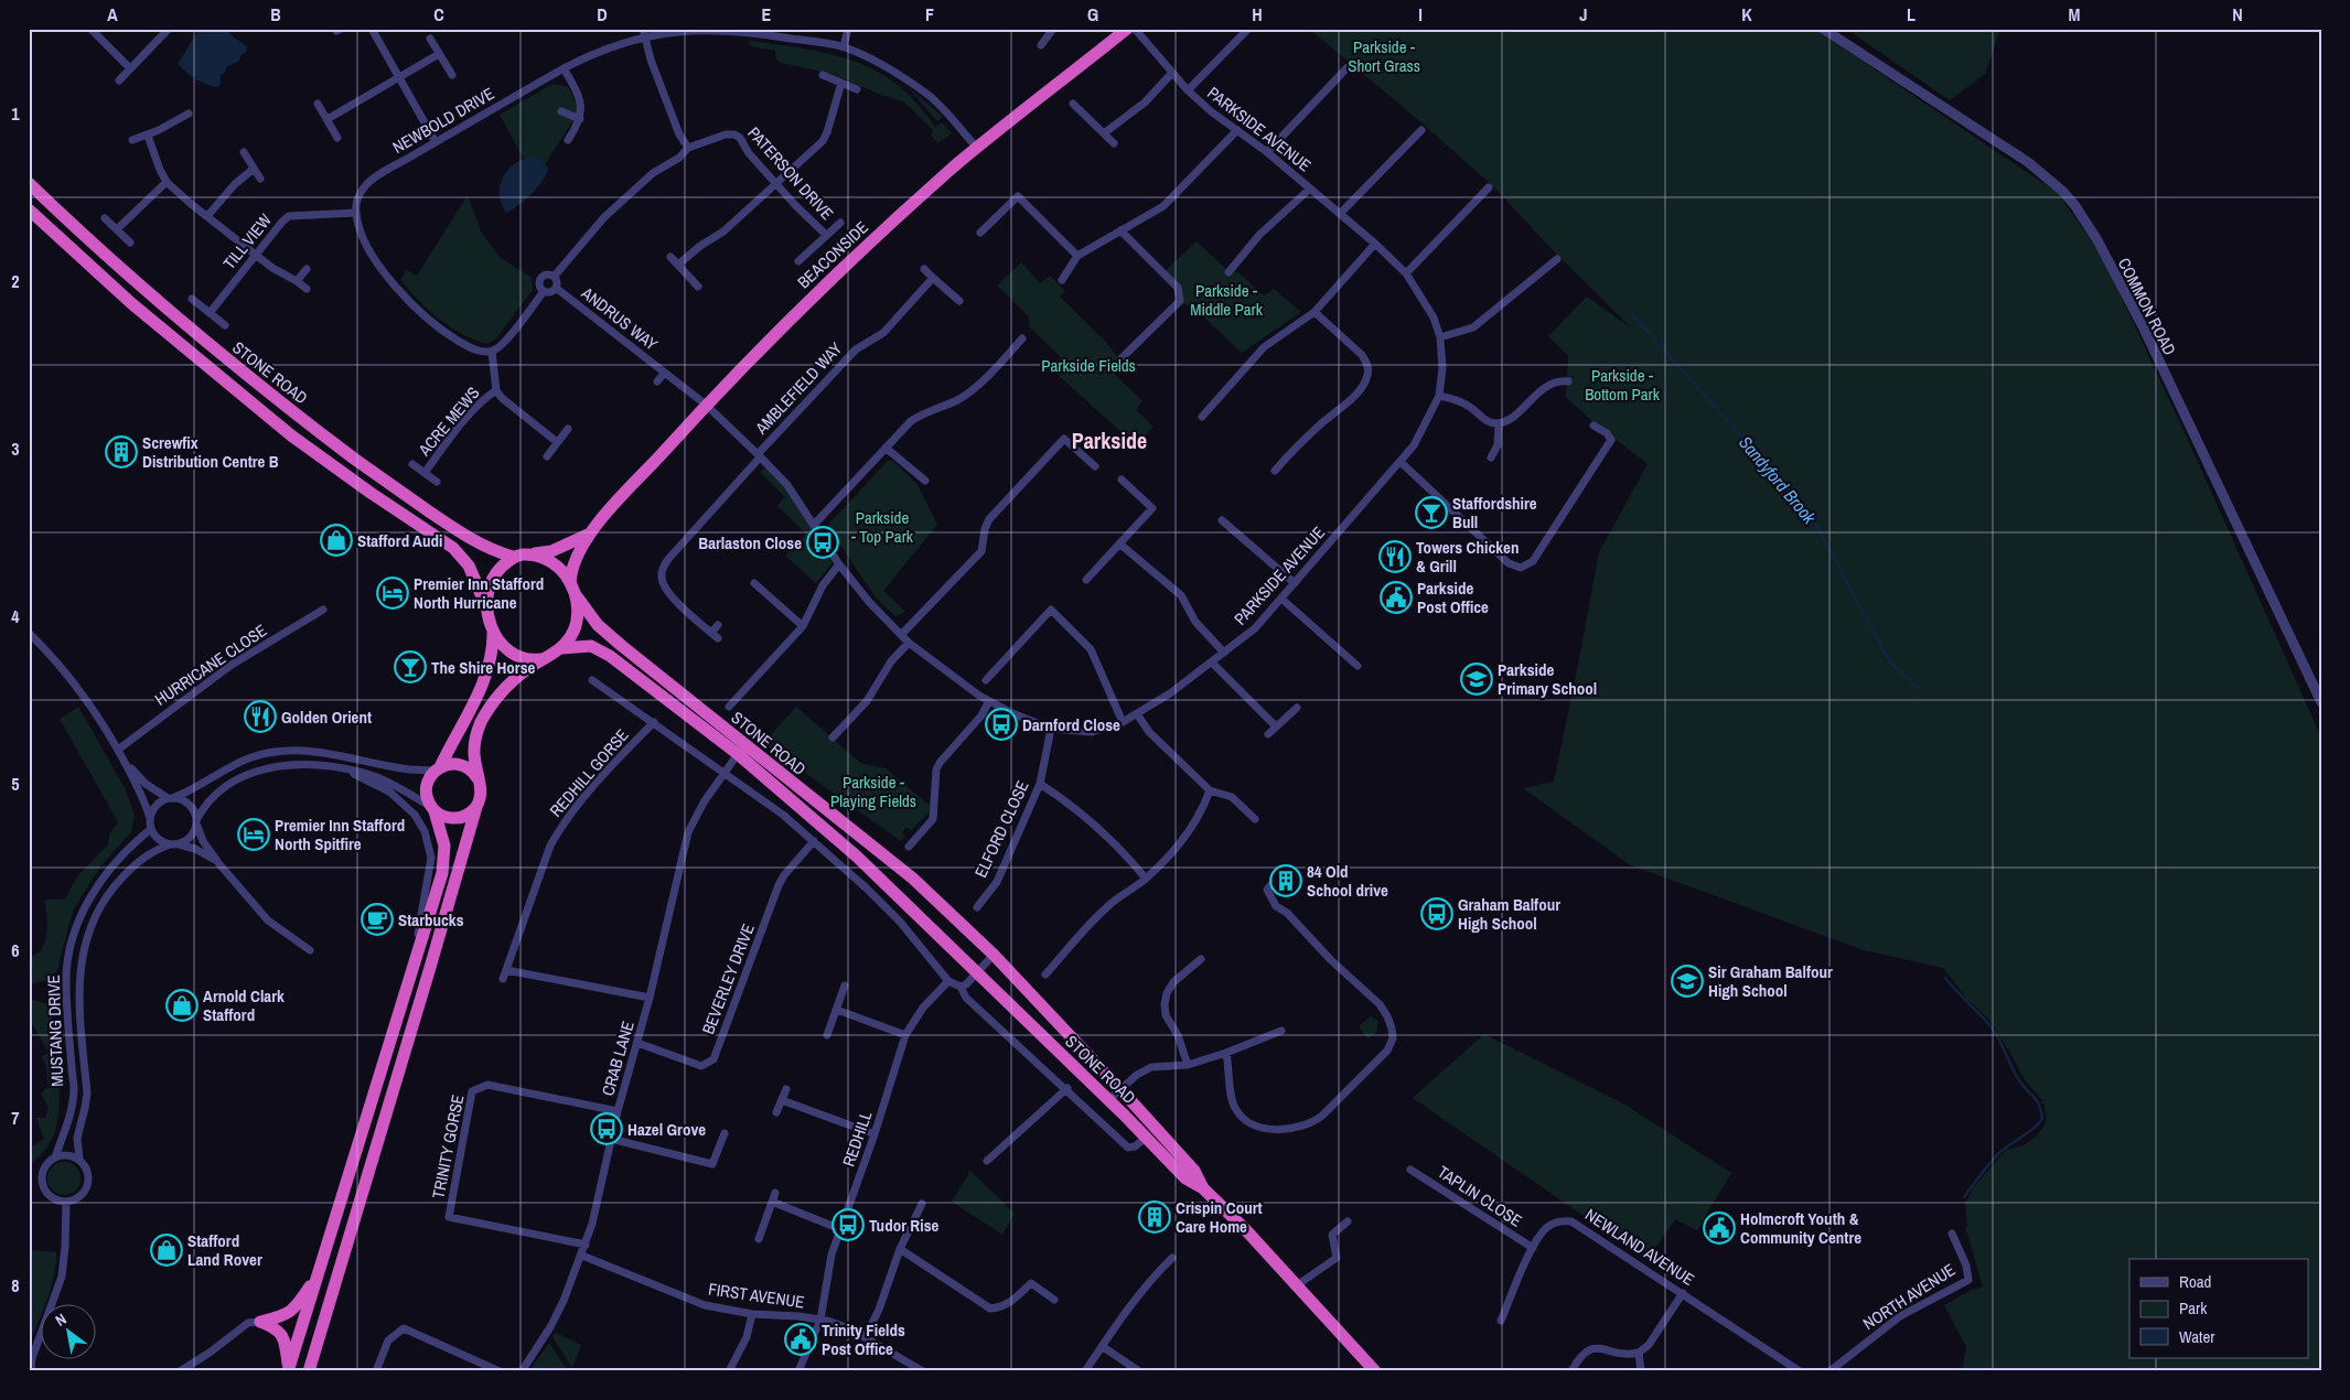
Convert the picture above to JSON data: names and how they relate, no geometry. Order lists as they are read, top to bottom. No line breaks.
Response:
{"streets":{"highway":["BEACONSIDE","STONE ROAD"],"street":["NEWBOLD DRIVE","PARKSIDE AVENUE","PATERSON DRIVE","TILL VIEW","COMMON ROAD","ANDRUS WAY","AMBLEFIELD WAY","ACRE MEWS","HURRICANE CLOSE","REDHILL GORSE","ELFORD CLOSE","BEVERLEY DRIVE","MUSTANG DRIVE","CRAB LANE","REDHILL","TRINITY GORSE","TAPLIN CLOSE","NEWLAND AVENUE","FIRST AVENUE","NORTH AVENUE"]},"crossings":[["NEWBOLD DRIVE","TILL VIEW"],["NEWBOLD DRIVE","BEACONSIDE"],["PARKSIDE AVENUE","BEACONSIDE"],["PARKSIDE AVENUE","ANDRUS WAY"],["PARKSIDE AVENUE","AMBLEFIELD WAY"],["PARKSIDE AVENUE","ELFORD CLOSE"],["PATERSON DRIVE","ANDRUS WAY"],["BEACONSIDE","ANDRUS WAY"],["BEACONSIDE","STONE ROAD"],["STONE ROAD","CRAB LANE"],["BEVERLEY DRIVE","CRAB LANE"],["CRAB LANE","TRINITY GORSE"],["CRAB LANE","FIRST AVENUE"],["REDHILL","FIRST AVENUE"],["TAPLIN CLOSE","NEWLAND AVENUE"]],"districts":["Parkside"],"water":["Sandyford Brook"],"parks":["Parkside - Short Grass","Parkside - Middle Park","Parkside Fields","Parkside - Bottom Park","Parkside - Top Park","Parkside - Playing Fields"],"places":{"building":["Screwfix Distribution Centre B","84 Old School drive","Crispin Court Care Home"],"bar":["Staffordshire Bull","The Shire Horse"],"shop":["Stafford Audi","Arnold Clark Stafford","Stafford Land Rover"],"bus stop":["Barlaston Close","Darnford Close","Graham Balfour High School","Hazel Grove","Tudor Rise"],"restaurant":["Towers Chicken & Grill","Golden Orient"],"hotel":["Premier Inn Stafford North Hurricane","Premier Inn Stafford North Spitfire"],"public building":["Parkside Post Office","Holmcroft Youth & Community Centre","Trinity Fields Post Office"],"school or university":["Parkside Primary School","Sir Graham Balfour High School"],"cafe":["Starbucks"]},"legend":["Road","Park","Water"],"north":"top left","grid":{"columns":["A","B","C","D","E","F","G","H","I","J","K","L","M","N"],"rows":["1","2","3","4","5","6","7","8"]}}
